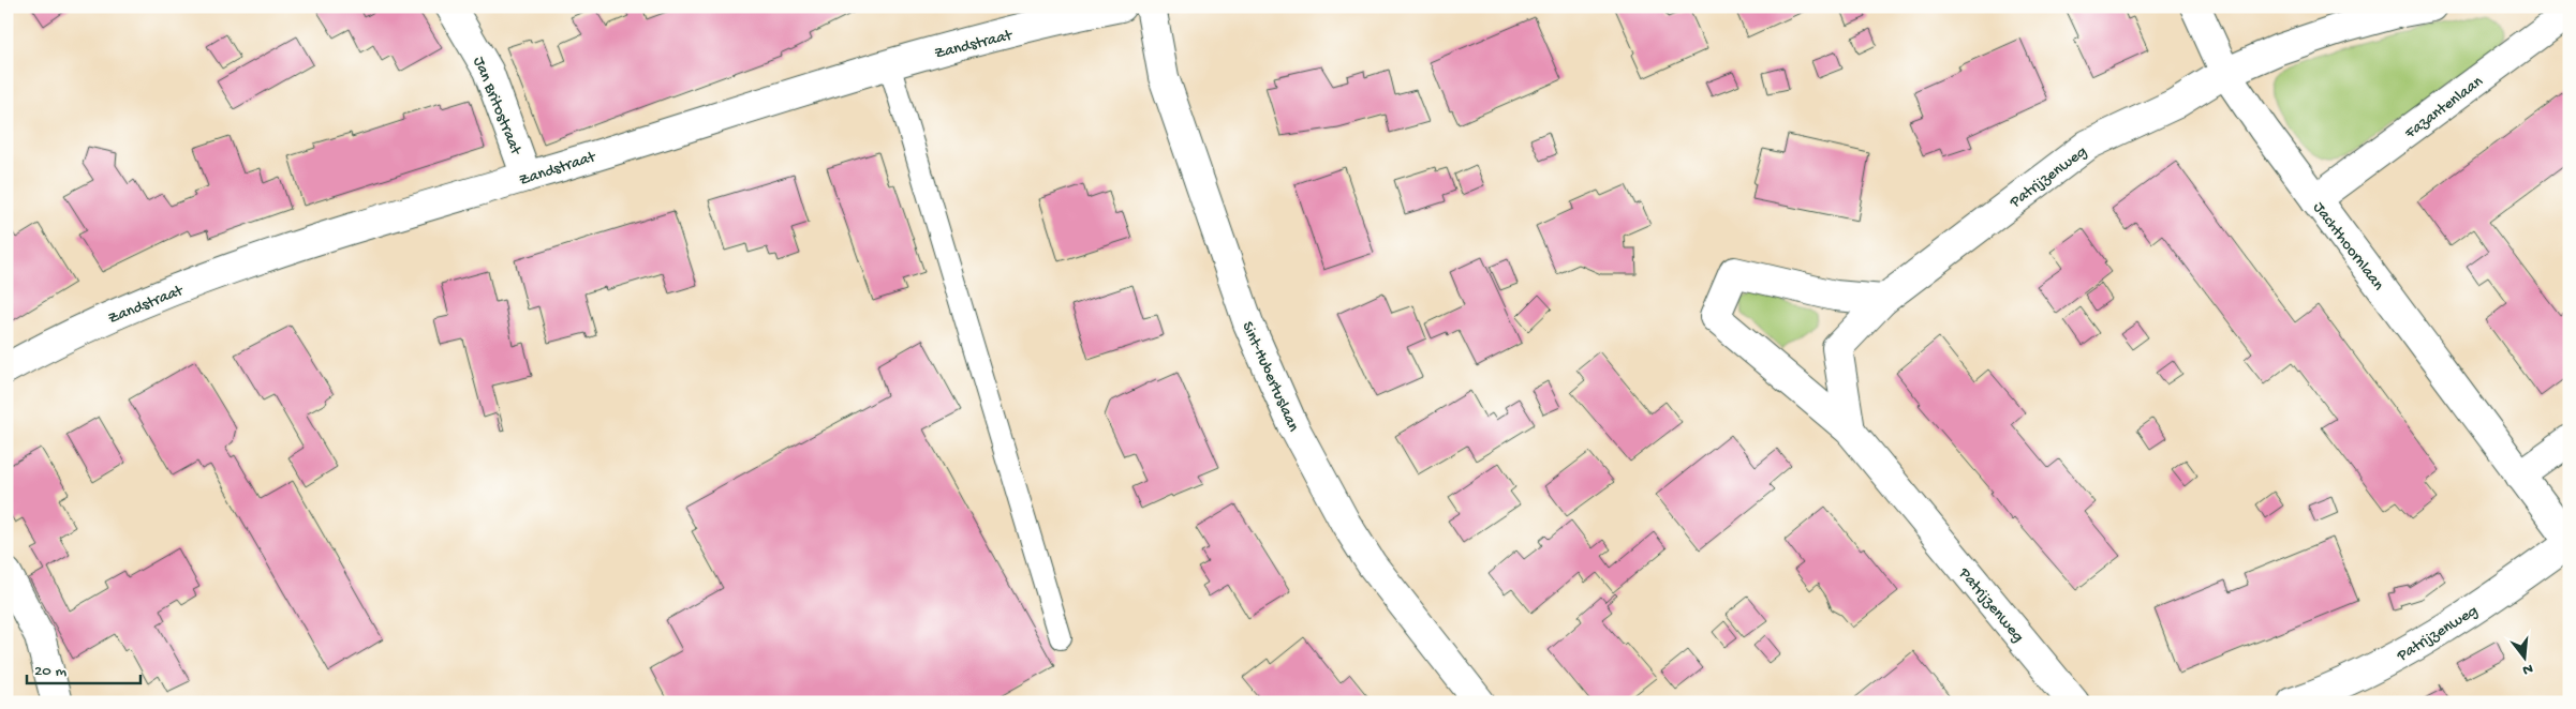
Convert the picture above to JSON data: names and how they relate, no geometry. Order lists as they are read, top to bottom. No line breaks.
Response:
{"streets":{"street":["Zandstraat","Jan Britostraat","Fazantenlaan","Patrijzenweg","Jachthoornlaan","Sint-Hubertuslaan"]},"crossings":[["Zandstraat","Jan Britostraat"],["Fazantenlaan","Jachthoornlaan"],["Patrijzenweg","Jachthoornlaan"]],"scale_bar":"20 m","north":"bottom"}
